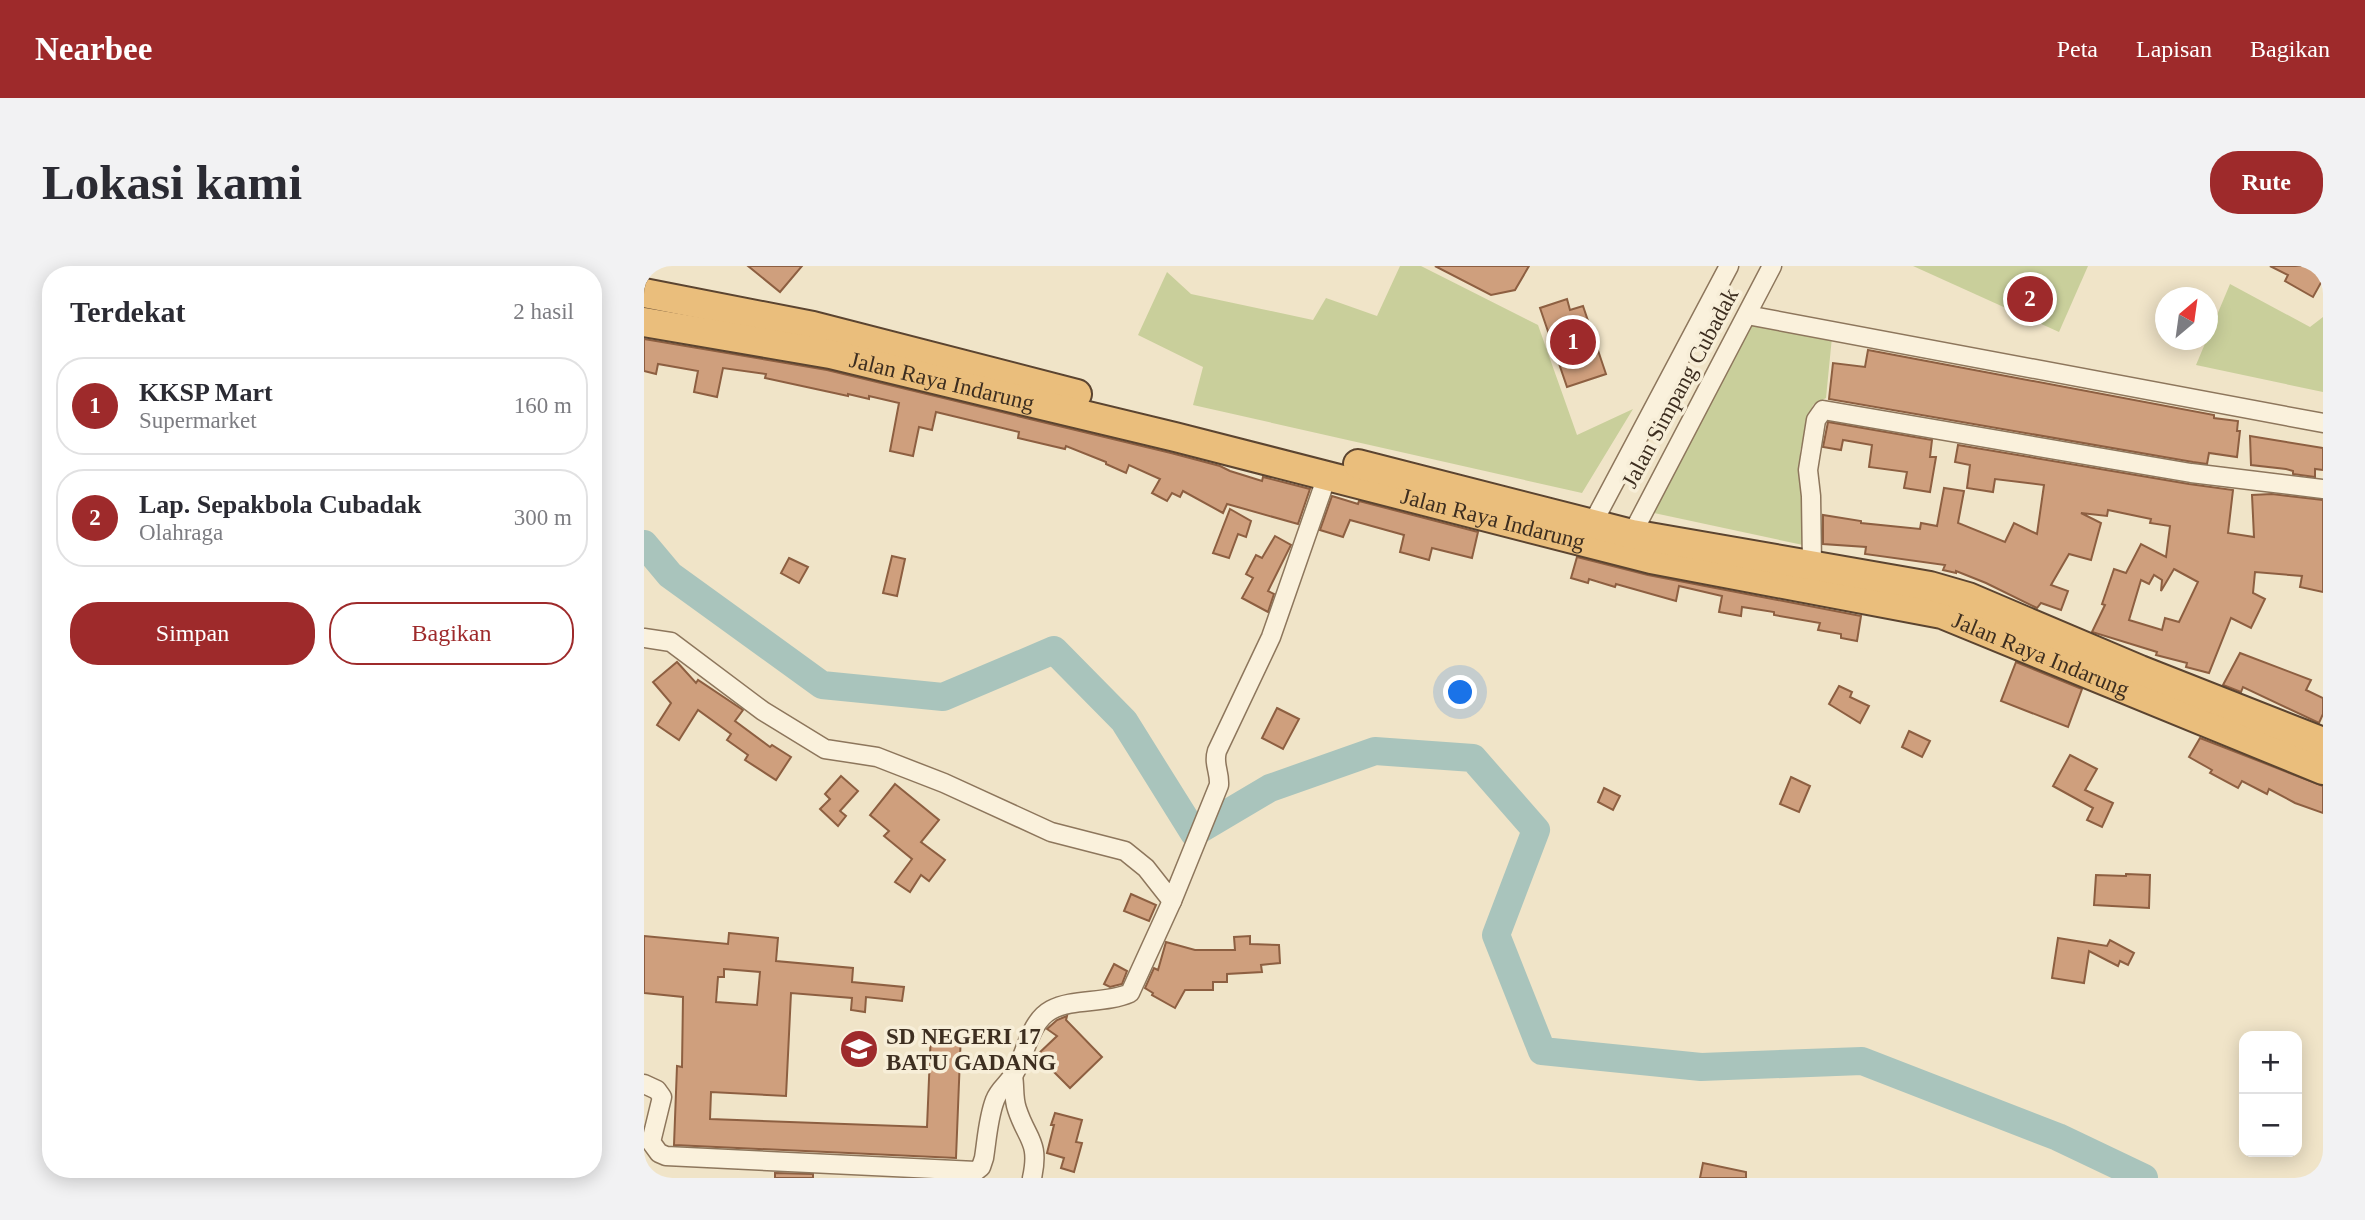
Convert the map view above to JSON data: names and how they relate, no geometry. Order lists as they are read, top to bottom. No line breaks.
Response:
{"streets":{"highway":["Jalan Raya Indarung"],"street":["Jalan Simpang Cubadak"]},"crossings":[["Jalan Raya Indarung","Jalan Simpang Cubadak"]],"places":{"school or university":["SD NEGERI 17 BATU GADANG"]},"north":"top right","page":{"header":"Nearbee","nav":["Peta","Lapisan","Bagikan"],"buttons":["Rute",["Simpan","Bagikan"]],"title":"Lokasi kami","heading":["Terdekat","2 hasil"],"pins":["2","1"],"list":[{"mark":"1","name":"KKSP Mart","note":"Supermarket","value":"160 m"},{"mark":"2","name":"Lap. Sepakbola Cubadak","note":"Olahraga","value":"300 m"}],"map_buttons":["+","−"]}}
